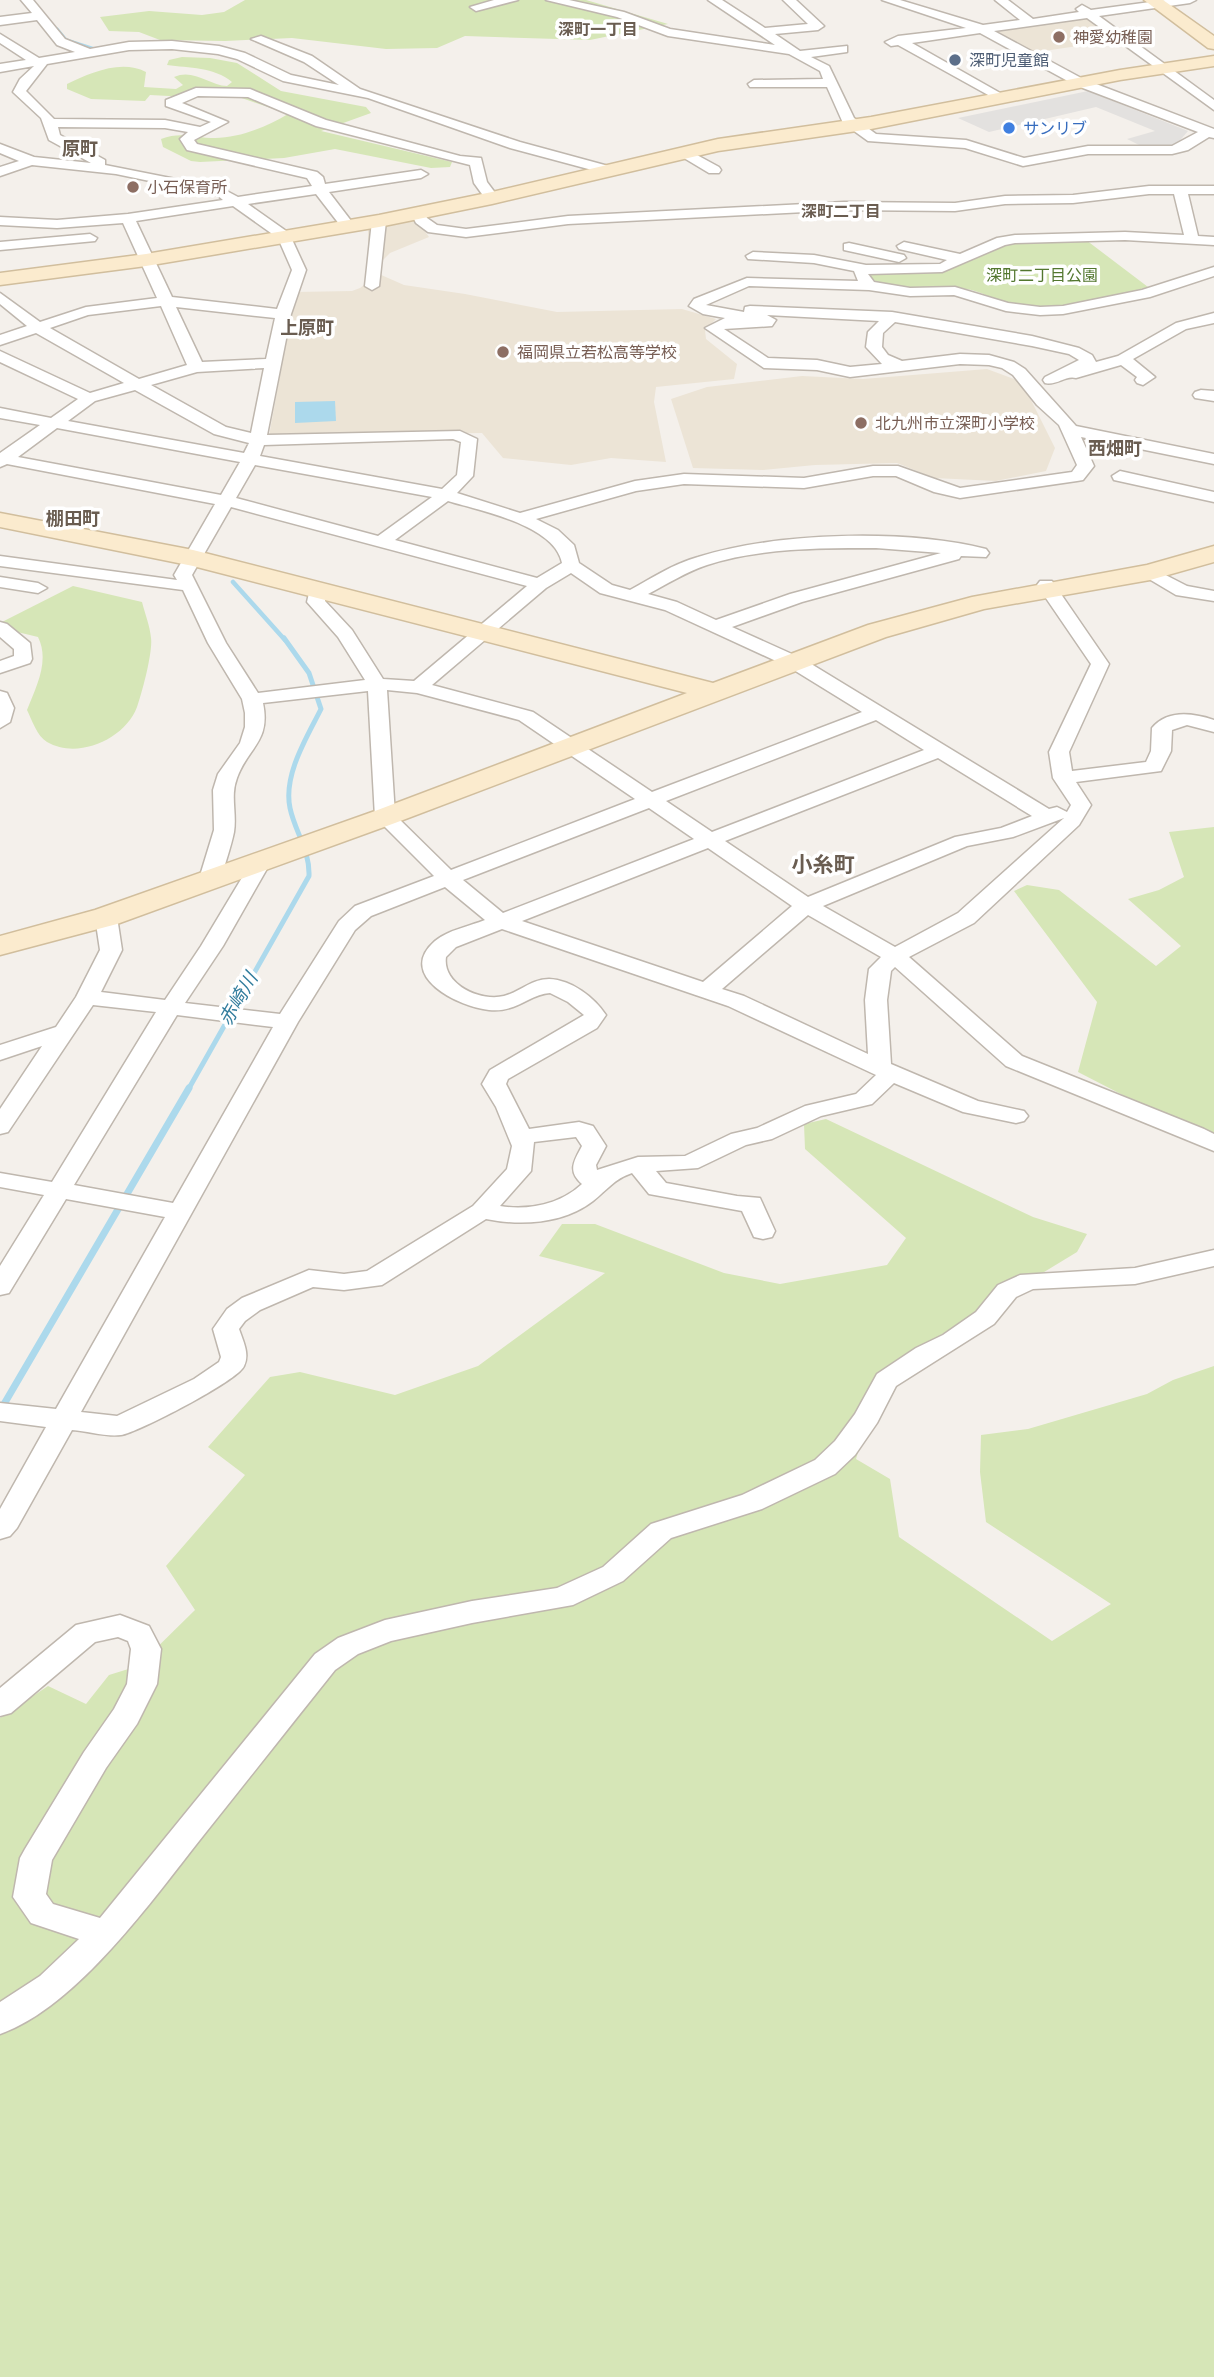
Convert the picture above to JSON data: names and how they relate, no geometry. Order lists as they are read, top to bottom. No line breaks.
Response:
{"districts":["深町一丁目","原町","深町二丁目","上原町","西畑町","棚田町","小糸町"],"water":["赤崎川"],"parks":["深町二丁目公園"],"places":["神愛幼稚園","深町児童館","サンリブ","小石保育所","福岡県立若松高等学校","北九州市立深町小学校"]}
